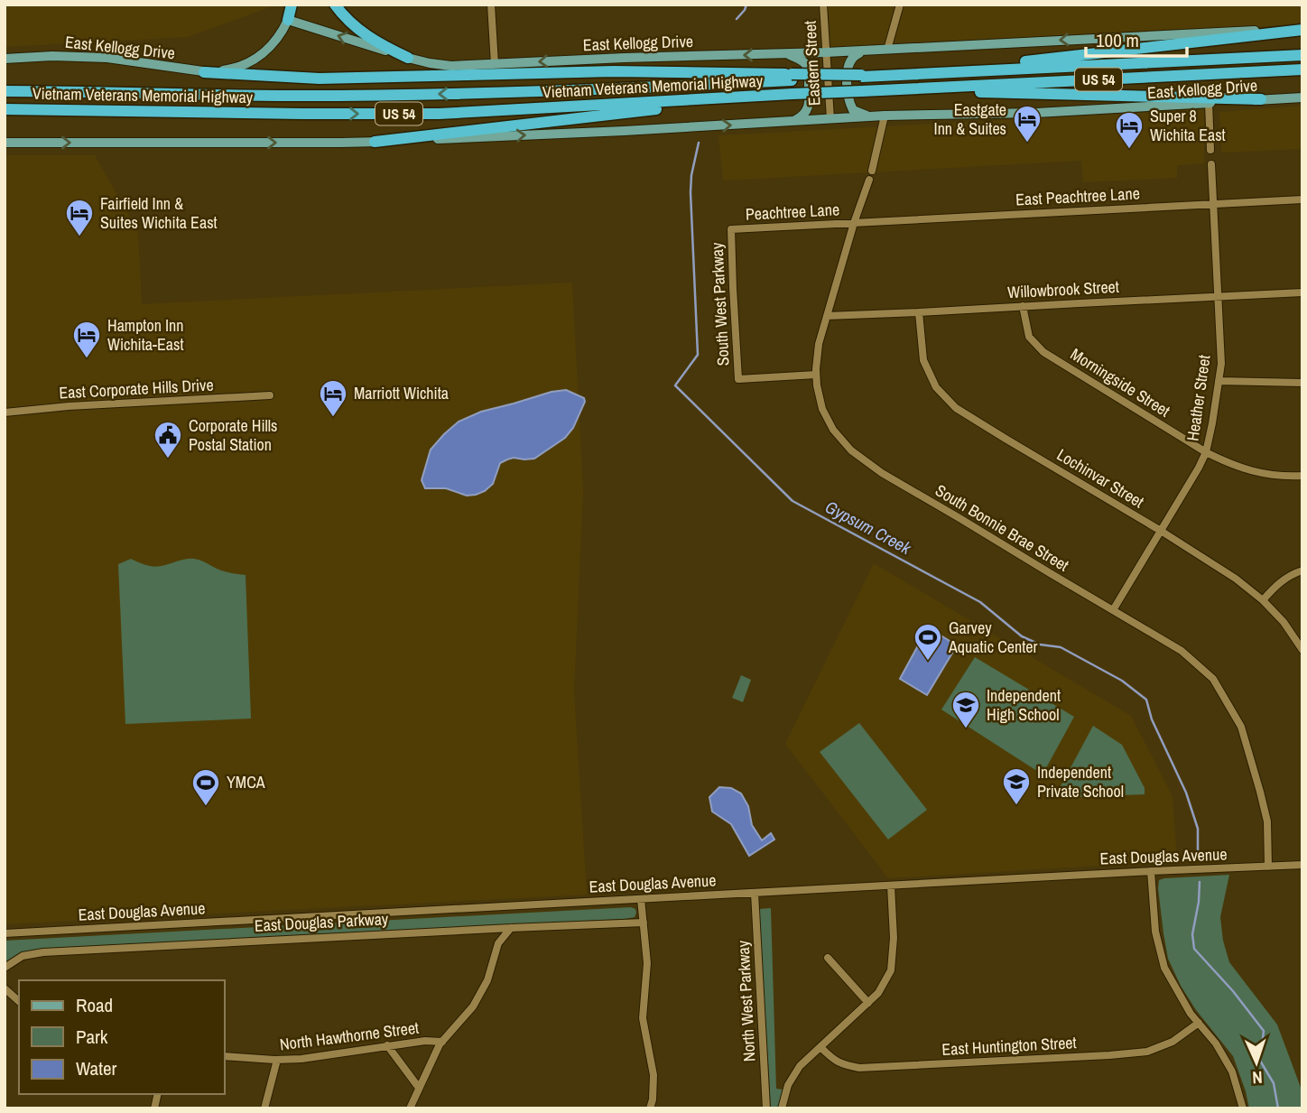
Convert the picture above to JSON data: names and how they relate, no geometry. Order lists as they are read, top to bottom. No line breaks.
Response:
{"streets":{"highway":["US 54","Vietnam Veterans Memorial Highway"],"main road":["East Kellogg Drive"],"street":["Eastern Street","East Peachtree Lane","Peachtree Lane","Willowbrook Street","South West Parkway","Morningside Street","East Corporate Hills Drive","Heather Street","Lochinvar Street","South Bonnie Brae Street","East Douglas Avenue","East Douglas Parkway","North West Parkway","North Hawthorne Street","East Huntington Street"]},"crossings":[["East Kellogg Drive","Eastern Street"],["East Peachtree Lane","Peachtree Lane"],["East Peachtree Lane","Heather Street"],["East Peachtree Lane","South Bonnie Brae Street"],["Peachtree Lane","South West Parkway"],["Peachtree Lane","South Bonnie Brae Street"],["Willowbrook Street","Morningside Street"],["Willowbrook Street","Heather Street"],["Willowbrook Street","Lochinvar Street"],["Willowbrook Street","South Bonnie Brae Street"],["South West Parkway","South Bonnie Brae Street"],["Morningside Street","Heather Street"],["Heather Street","Lochinvar Street"],["Heather Street","South Bonnie Brae Street"],["South Bonnie Brae Street","East Douglas Avenue"],["East Douglas Avenue","North West Parkway"]],"water":["Gypsum Creek"],"places":{"hotel":["Eastgate Inn & Suites","Super 8 Wichita East","Fairfield Inn & Suites Wichita East","Hampton Inn Wichita-East","Marriott Wichita"],"public building":["Corporate Hills Postal Station"],"sports":["Garvey Aquatic Center","YMCA"],"school or university":["Independent High School","Independent Private School"]},"legend":["Road","Park","Water"],"scale_bar":"100 m","north":"bottom"}
